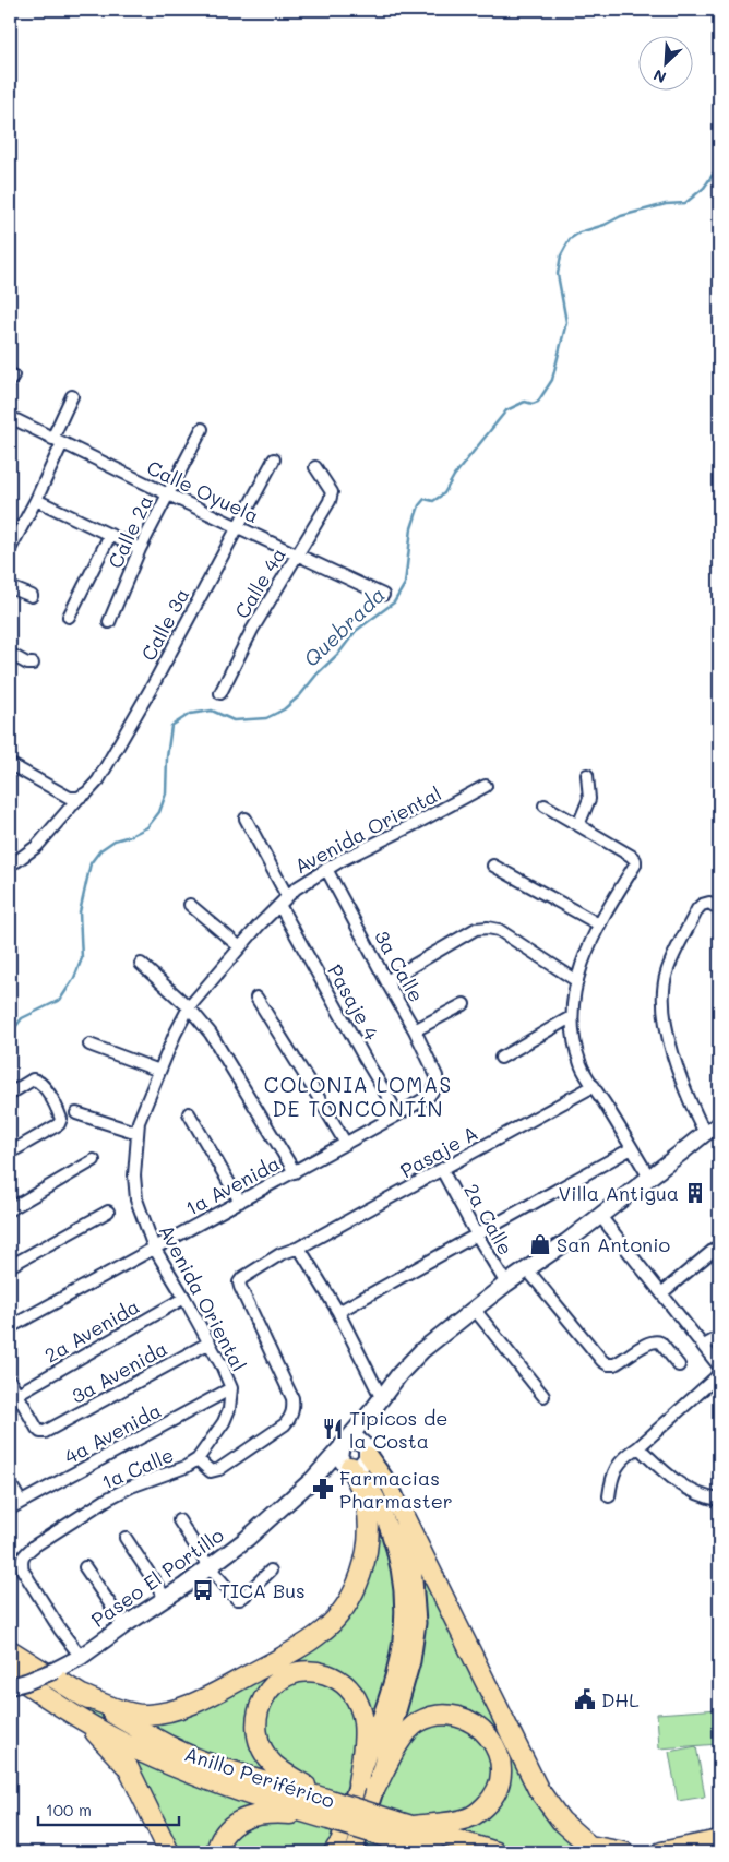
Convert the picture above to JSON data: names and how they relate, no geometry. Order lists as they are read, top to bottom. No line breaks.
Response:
{"streets":{"highway":["Anillo Periférico"],"main road":["Paseo El Portillo"],"street":["Calle Oyuela","Calle 2a","Calle 4a","Calle 3a","Avenida Oriental","3a Calle","Pasaje 4","Pasaje A","1a Avenida","2a Calle","2a Avenida","3a Avenida","4a Avenida","1a Calle"]},"crossings":[["Calle Oyuela","Calle 2a"],["Calle Oyuela","Calle 4a"],["Calle Oyuela","Calle 3a"],["Avenida Oriental","3a Calle"],["Avenida Oriental","Pasaje 4"],["Avenida Oriental","1a Avenida"],["Avenida Oriental","2a Avenida"],["Avenida Oriental","3a Avenida"],["Avenida Oriental","4a Avenida"],["Avenida Oriental","1a Calle"],["3a Calle","1a Avenida"],["Pasaje 4","1a Avenida"],["Pasaje A","2a Calle"],["Pasaje A","1a Calle"],["2a Calle","Paseo El Portillo"],["2a Avenida","3a Avenida"],["1a Calle","Paseo El Portillo"]],"districts":["COLONIA LOMAS DE TONCONTÍN"],"water":["Quebrada"],"places":{"building":["Villa Antigua"],"shop":["San Antonio"],"restaurant":["Tipicos de la Costa"],"pharmacy":["Farmacias Pharmaster"],"bus stop":["TICA Bus"],"public building":["DHL"]},"scale_bar":"100 m","north":"bottom left"}
